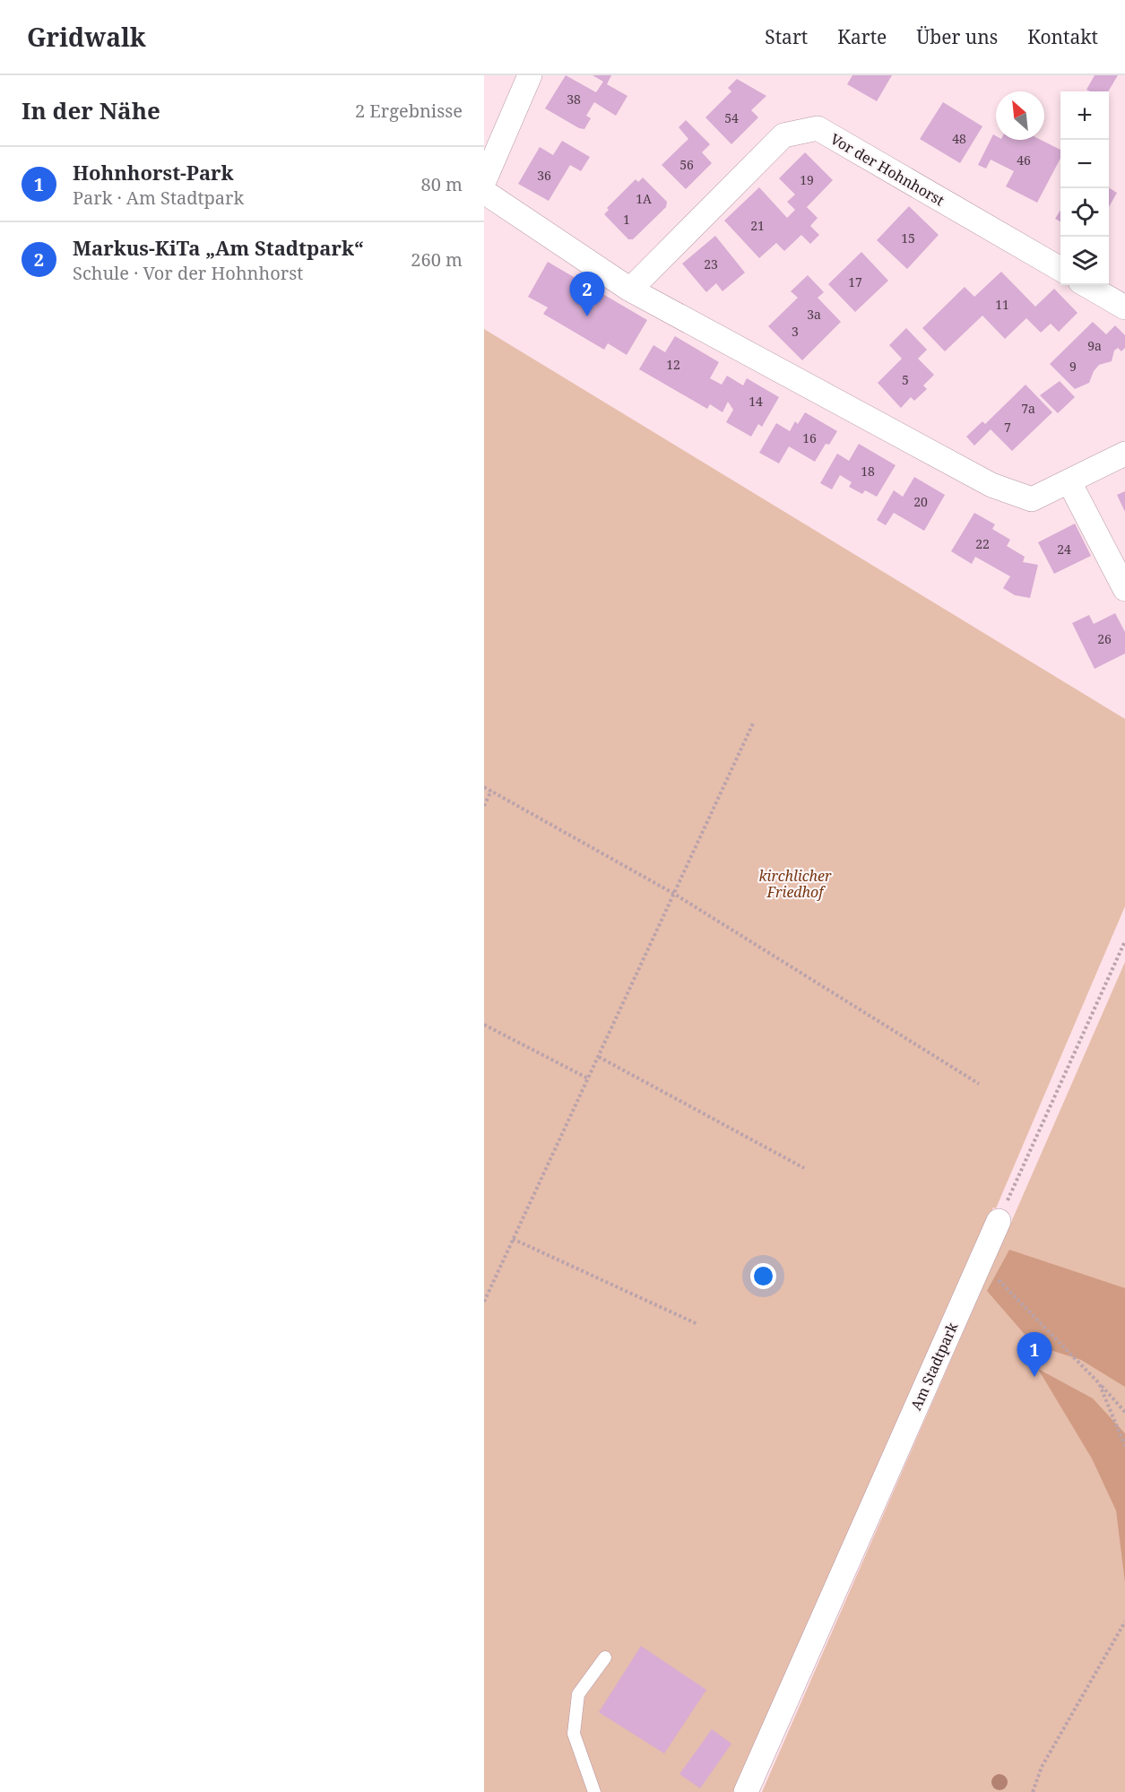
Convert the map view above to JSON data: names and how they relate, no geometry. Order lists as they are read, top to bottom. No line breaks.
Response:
{"streets":{"street":["Vor der Hohnhorst","Am Stadtpark"]},"parks":["kirchlicher Friedhof"],"house_numbers":["38","54","48","46","56","36","19","1A","1","21","15","23","17","11","3a","3","9a","12","9","5","14","7a","7","16","18","20","22","24","26"],"north":"top left","page":{"header":"Gridwalk","nav":["Start","Karte","Über uns","Kontakt"],"heading":["In der Nähe","2 Ergebnisse"],"map_buttons":["+","−"],"list":[{"mark":"1","name":"Hohnhorst-Park","note":"Park · Am Stadtpark","value":"80 m"},{"mark":"2","name":"Markus-KiTa „Am Stadtpark“","note":"Schule · Vor der Hohnhorst","value":"260 m"}],"pins":["2","1"]}}
